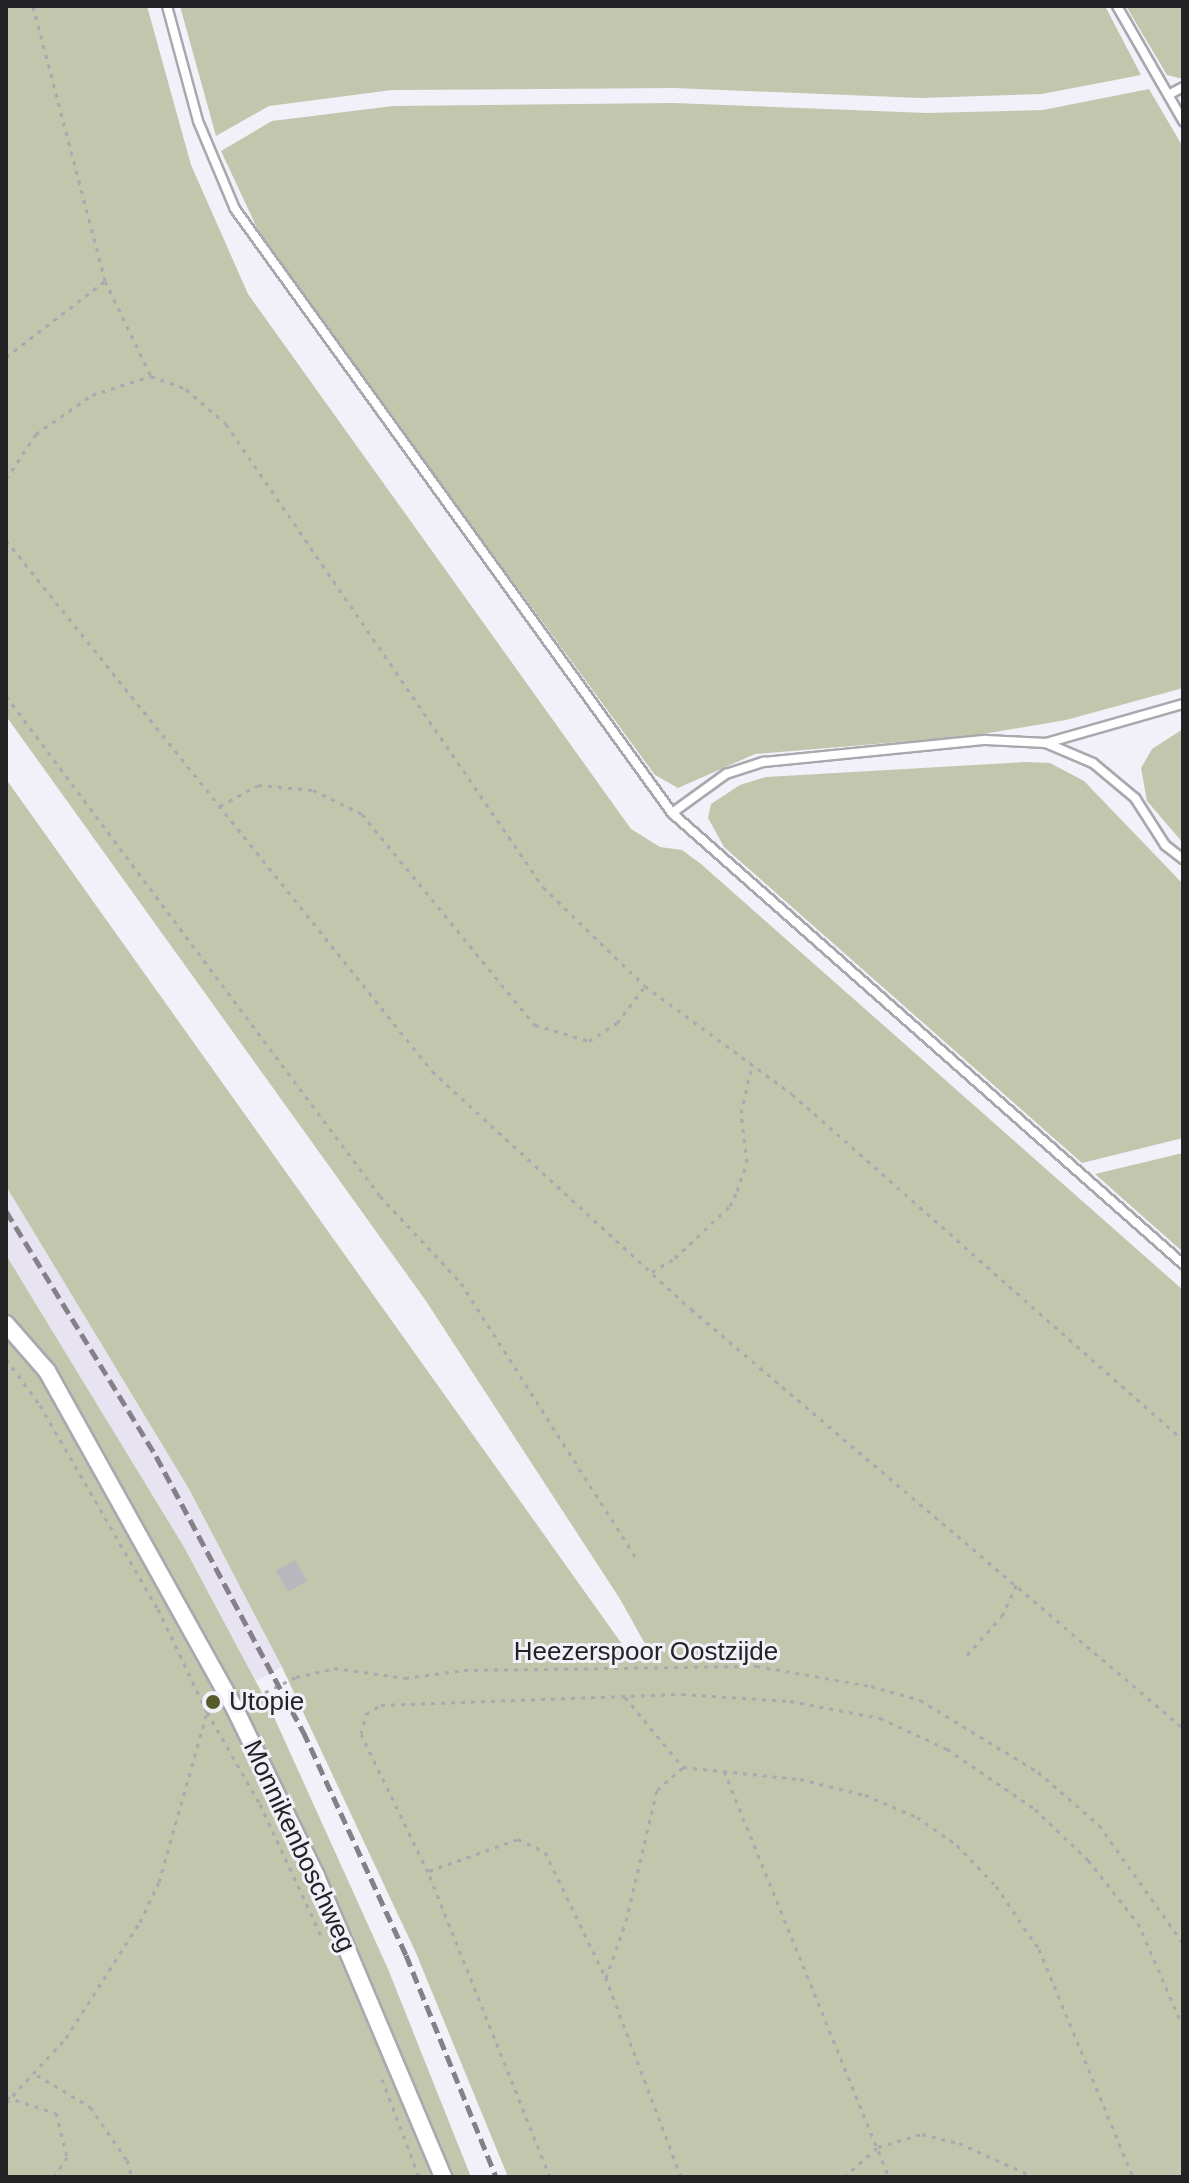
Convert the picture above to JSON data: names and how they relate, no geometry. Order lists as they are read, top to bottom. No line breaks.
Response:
{"streets":{"street":["Monnikenboschweg"],"path":["Heezerspoor Oostzijde"]},"crossings":[["Heezerspoor Oostzijde","Monnikenboschweg"]],"places":["Utopie"]}
